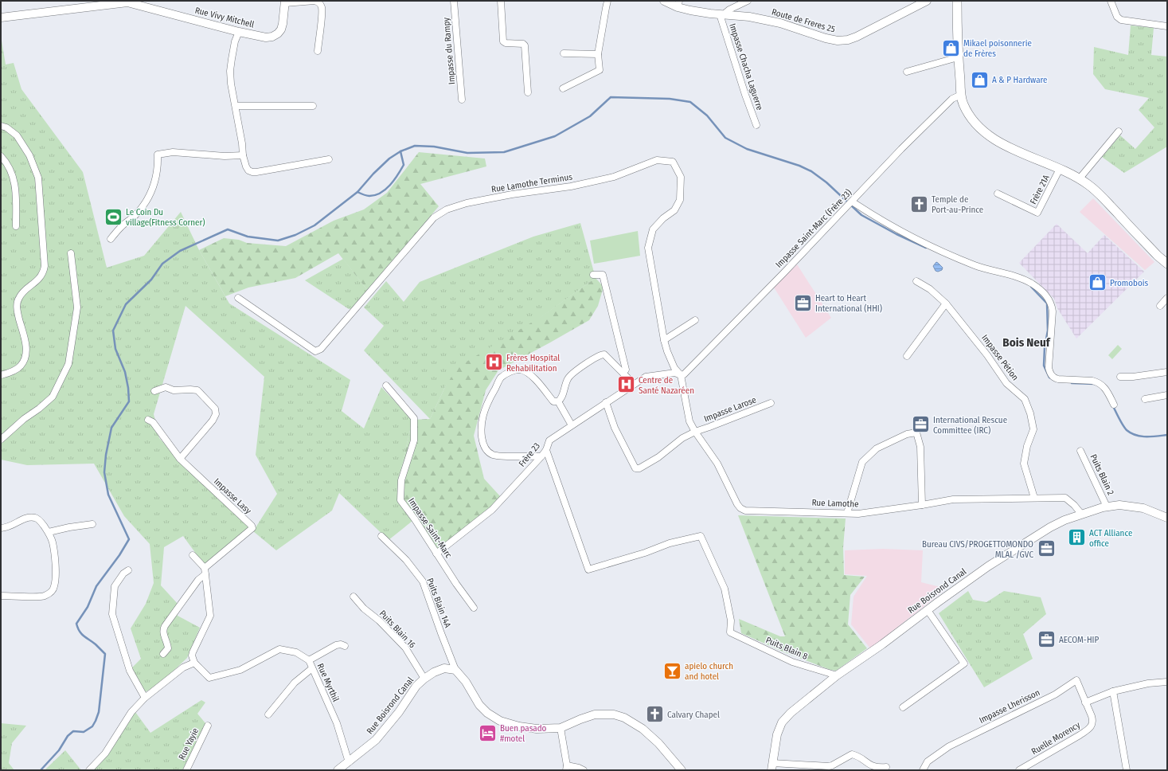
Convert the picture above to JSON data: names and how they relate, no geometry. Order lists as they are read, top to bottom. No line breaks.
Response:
{"streets":{"street":["Rue Vivy Mitchell","Route de Freres 25","Impasse du Rampy","Impasse Chacha Laguerre","Rue Lamothe Terminus","Frère 21A","Impasse Saint-Marc (Frère 23)","Impasse Pétion","Impasse Larose","Frère 23","Puits Blain 2","Impasse Lasy","Rue Lamothe","Impasse Saint-Marc","Rue Boisrond Canal","Puits Blain 14A","Puits Blain 16","Puits Blain 8","Rue Myrthil","Impasse Lherisson","Ruelle Morency","Rue Yayie"]},"crossings":[["Route de Freres 25","Impasse Chacha Laguerre"],["Rue Lamothe Terminus","Impasse Saint-Marc (Frère 23)"],["Rue Lamothe Terminus","Frère 23"],["Rue Lamothe Terminus","Rue Lamothe"],["Impasse Saint-Marc (Frère 23)","Frère 23"],["Impasse Saint-Marc (Frère 23)","Rue Lamothe"],["Impasse Pétion","Rue Lamothe"],["Impasse Larose","Frère 23"],["Impasse Larose","Rue Lamothe"],["Frère 23","Rue Lamothe"],["Frère 23","Impasse Saint-Marc"],["Frère 23","Puits Blain 8"],["Puits Blain 2","Rue Boisrond Canal"],["Rue Lamothe","Rue Boisrond Canal"],["Rue Boisrond Canal","Puits Blain 14A"],["Rue Boisrond Canal","Puits Blain 16"],["Rue Boisrond Canal","Puits Blain 8"],["Rue Boisrond Canal","Rue Myrthil"],["Impasse Lherisson","Ruelle Morency"]],"districts":["Bois Neuf"],"places":{"shop":["Mikael poisonnerie de Frères","A & P Hardware","Promobois"],"church":["Temple de Port-au-Prince","Calvary Chapel"],"sports":["Le Coin Du village(Fitness Corner)"],"office":["Heart to Heart International (HHI)","International Rescue Committee (IRC)","Bureau CIVS/PROGETTOMONDO MLAL /GVC","AECOM-HIP"],"hospital":["Frères Hospital Rehabilitation","Centre de Santé Nazaréen"],"building":["ACT Alliance office"],"bar":["apielo church and hotel"],"hotel":["Buen pasado #motel"]}}
